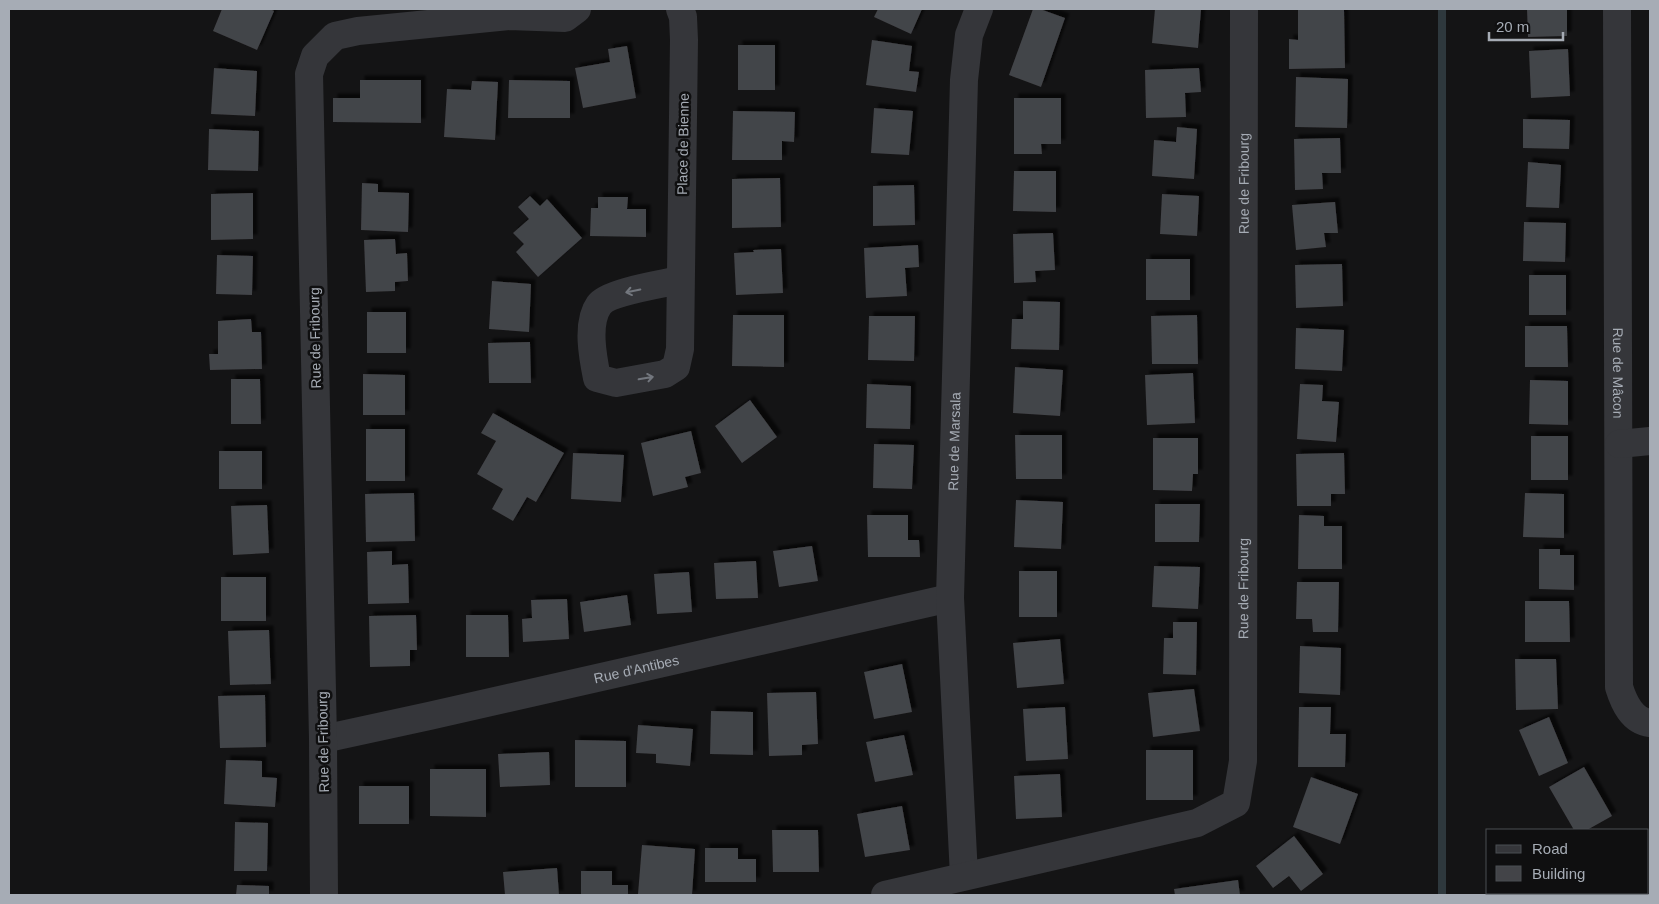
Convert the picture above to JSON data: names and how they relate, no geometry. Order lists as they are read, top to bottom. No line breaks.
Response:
{"streets":{"street":["Place de Bienne","Rue de Fribourg","Rue de Mâcon","Rue de Marsala","Rue d'Antibes"]},"crossings":[["Rue de Fribourg","Rue de Marsala"],["Rue de Fribourg","Rue d'Antibes"],["Rue de Marsala","Rue d'Antibes"]],"legend":["Road","Building"],"scale_bar":"20 m"}
